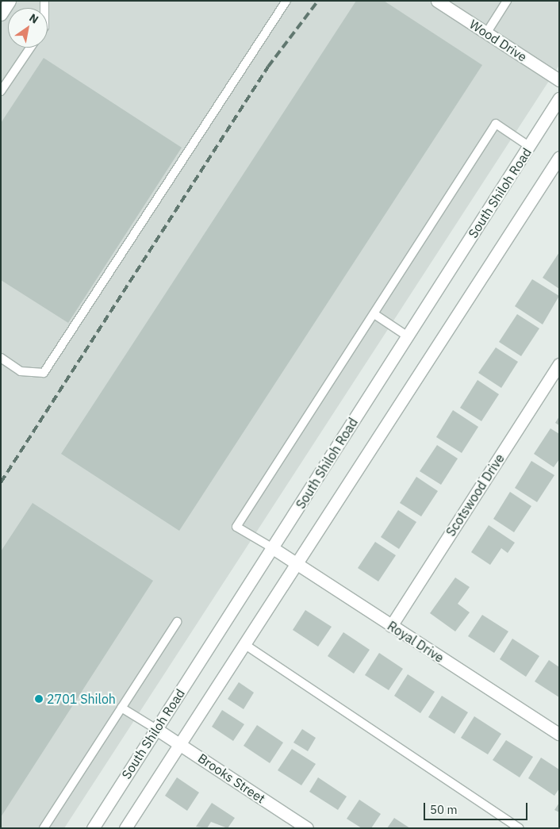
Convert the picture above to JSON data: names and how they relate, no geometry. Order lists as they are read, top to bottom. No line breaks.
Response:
{"streets":{"main road":["Wood Drive","South Shiloh Road","Scotswood Drive","Royal Drive","Brooks Street"]},"crossings":[["South Shiloh Road","Royal Drive"],["South Shiloh Road","Brooks Street"],["Scotswood Drive","Royal Drive"]],"places":["2701 Shiloh"],"scale_bar":"50 m","north":"top right"}
